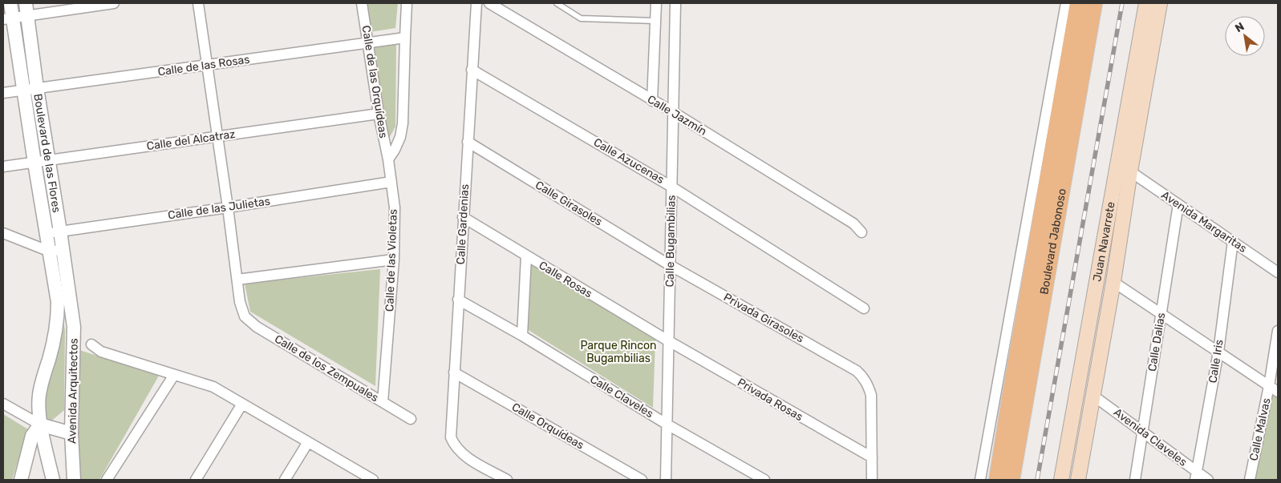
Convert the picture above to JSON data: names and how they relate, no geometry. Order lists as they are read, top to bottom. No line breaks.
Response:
{"streets":{"main road":["Boulevard Jabonoso","Juan Navarrete"],"street":["Calle de las Rosas","Calle de las Orquídeas","Calle Jazmín","Calle del Alcatraz","Boulevard de las Flores","Calle Azucenas","Calle Girasoles","Calle de las Julietas","Avenida Margaritas","Calle Gardenias","Calle Bugambilias","Calle de las Violetas","Calle Rosas","Privada Girasoles","Calle Dalias","Calle Iris","Calle de los Zempuales","Avenida Arquitectos","Calle Claveles","Privada Rosas","Calle Orquídeas","Calle Malvas","Avenida Claveles"]},"crossings":[["Calle de las Rosas","Calle de las Orquídeas"],["Calle de las Rosas","Boulevard de las Flores"],["Calle de las Orquídeas","Calle del Alcatraz"],["Calle de las Orquídeas","Calle de las Violetas"],["Calle Jazmín","Calle Bugambilias"],["Calle del Alcatraz","Boulevard de las Flores"],["Boulevard de las Flores","Calle de las Julietas"],["Boulevard de las Flores","Avenida Arquitectos"],["Calle Azucenas","Calle Gardenias"],["Calle Azucenas","Calle Bugambilias"],["Calle Girasoles","Calle Gardenias"],["Calle Girasoles","Calle Bugambilias"],["Calle Girasoles","Privada Girasoles"],["Calle de las Julietas","Calle de las Violetas"],["Avenida Margaritas","Juan Navarrete"],["Avenida Margaritas","Calle Dalias"],["Avenida Margaritas","Calle Iris"],["Calle Gardenias","Calle Rosas"],["Calle Gardenias","Calle Claveles"],["Calle Gardenias","Calle Orquídeas"],["Calle Bugambilias","Calle Rosas"],["Calle Bugambilias","Privada Girasoles"],["Calle Bugambilias","Calle Claveles"],["Calle Bugambilias","Privada Rosas"],["Juan Navarrete","Avenida Claveles"],["Calle de las Violetas","Calle de los Zempuales"],["Calle Rosas","Privada Rosas"],["Privada Girasoles","Privada Rosas"],["Calle Dalias","Avenida Claveles"],["Calle Iris","Avenida Claveles"]],"parks":["Parque Rincon Bugambilias"],"north":"top left"}
